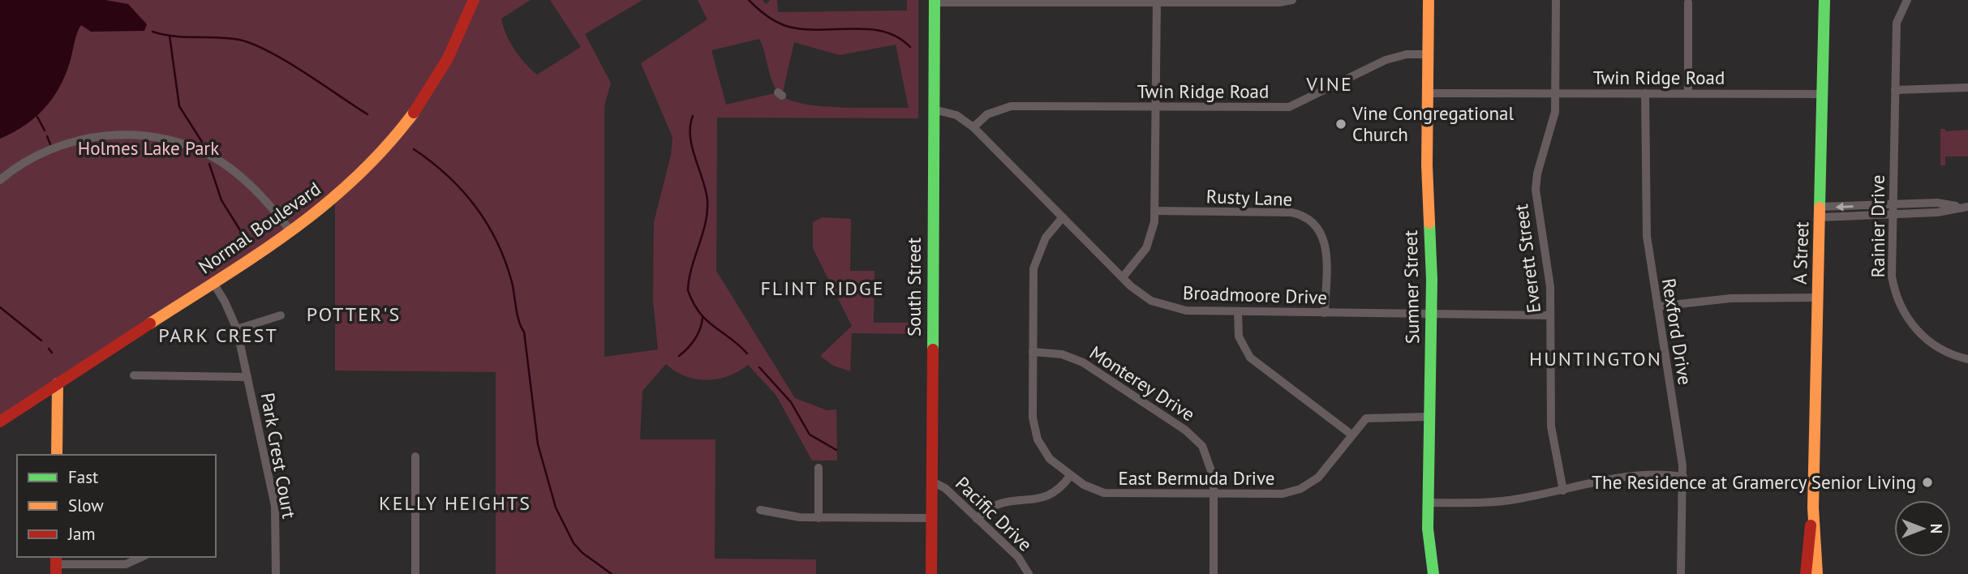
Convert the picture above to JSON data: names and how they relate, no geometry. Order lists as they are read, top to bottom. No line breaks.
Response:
{"streets":{"main road":["Normal Boulevard","A Street","South Street","Sumner Street"],"street":["Twin Ridge Road","Rusty Lane","Rainier Drive","Everett Street","Broadmoore Drive","Rexford Drive","Monterey Drive","Park Crest Court","East Bermuda Drive","Pacific Drive"]},"crossings":[["Twin Ridge Road","A Street"],["Twin Ridge Road","Everett Street"],["Twin Ridge Road","Sumner Street"],["Twin Ridge Road","Broadmoore Drive"],["Twin Ridge Road","Rexford Drive"],["Rusty Lane","Broadmoore Drive"],["Normal Boulevard","Park Crest Court"],["Everett Street","Broadmoore Drive"],["South Street","Broadmoore Drive"],["South Street","Pacific Drive"],["Sumner Street","Broadmoore Drive"],["Sumner Street","East Bermuda Drive"],["Broadmoore Drive","East Bermuda Drive"],["Monterey Drive","East Bermuda Drive"]],"districts":["VINE","FLINT RIDGE","POTTER'S","PARK CREST","HUNTINGTON","KELLY HEIGHTS"],"parks":["Holmes Lake Park"],"places":["Vine Congregational Church","The Residence at Gramercy Senior Living"],"legend":["Fast","Slow","Jam"],"north":"right"}
